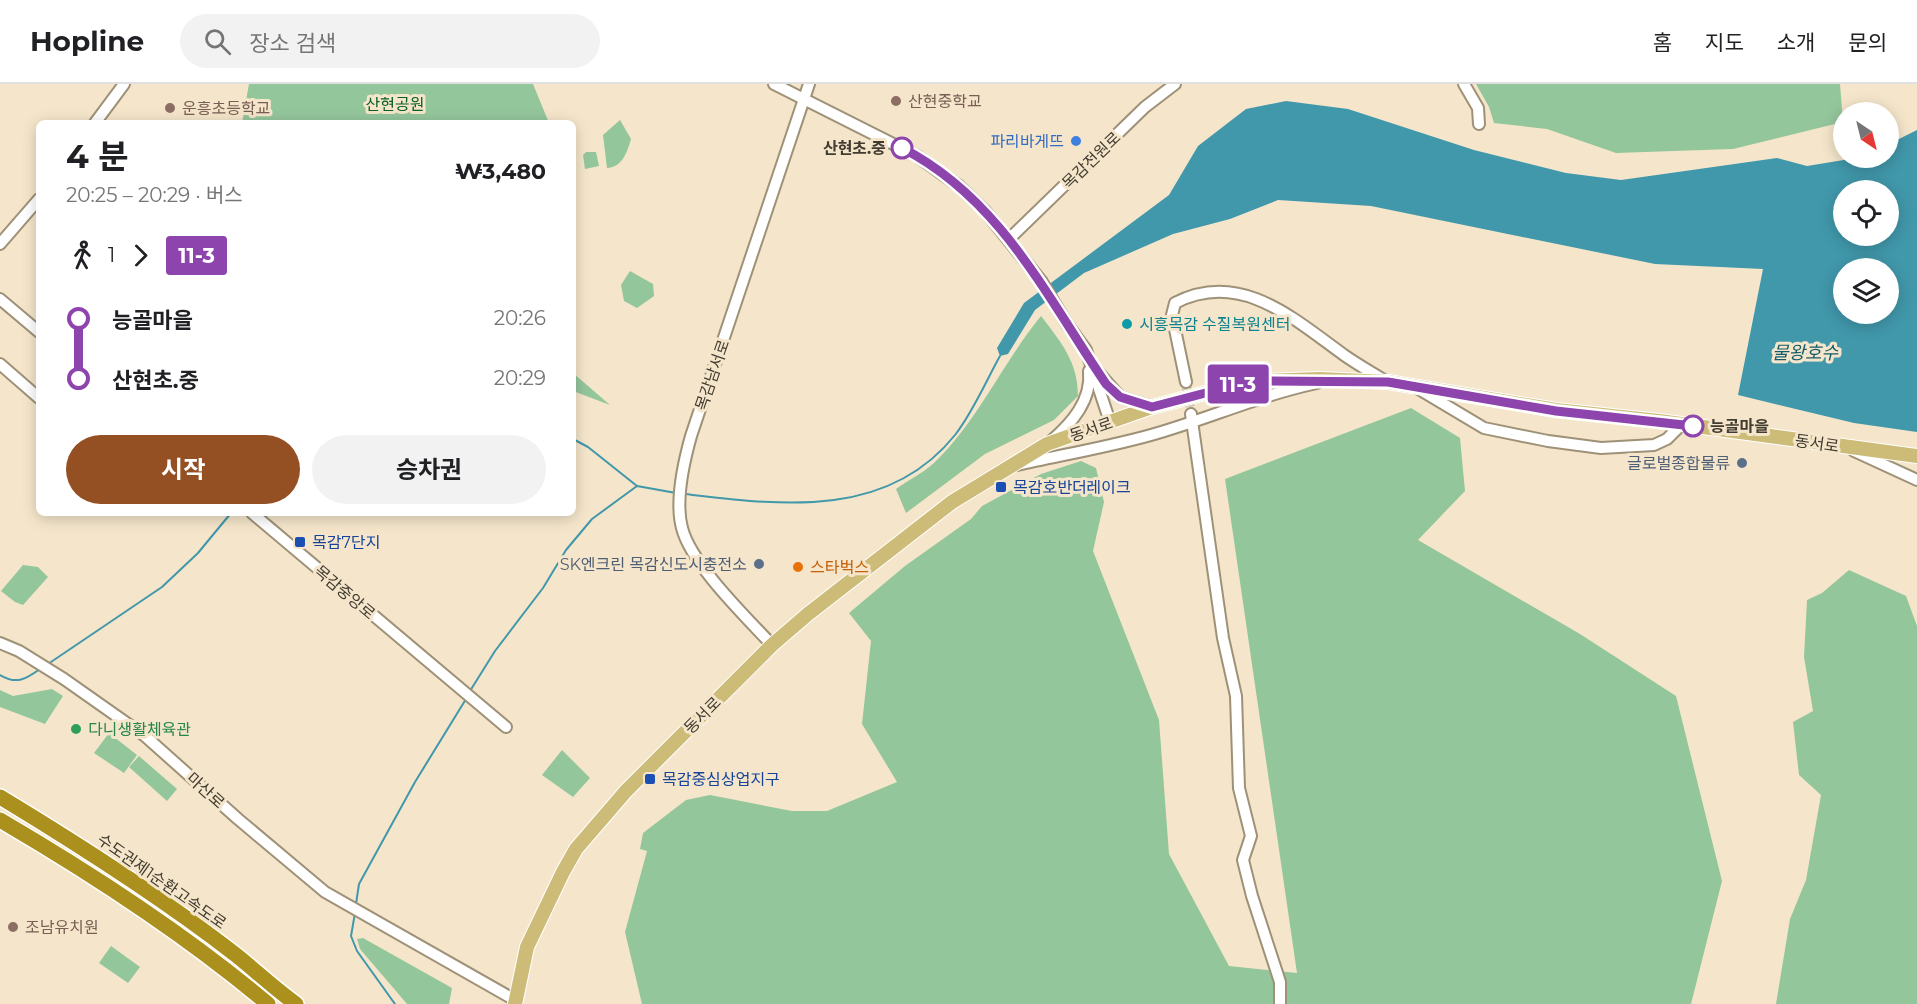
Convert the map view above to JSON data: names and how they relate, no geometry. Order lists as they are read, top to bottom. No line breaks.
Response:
{"streets":{"highway":["수도권제1순환고속도로"],"main road":["동서로"],"street":["목감전원로","목감남서로","목감중앙로","마산로"]},"crossings":[["목감남서로","동서로"],["동서로","마산로"]],"water":["물왕호수"],"parks":["산현공원"],"places":{"other":["산현중학교","운흥초등학교","파리바게뜨","산현초.중","시흥목감 수질복원센터","능골마을","글로벌종합물류","SK엔크린 목감신도시충전소","스타벅스","다니생활체육관","조남유치원"],"transit":["목감호반더레이크","목감7단지","목감중심상업지구"]},"lines":["bus line 11-3"],"north":"bottom right","page":{"header":"Hopline","search":"장소 검색","nav":["홈","지도","소개","문의"],"on_map":"11-3","heading":["4 분","20:25 – 20:29 · 버스","₩3,480"],"legs":["1","11-3"],"list":[{"name":"능골마을","value":"20:26"},{"name":"산현초.중","value":"20:29"}],"buttons":["시작","승차권"]}}
